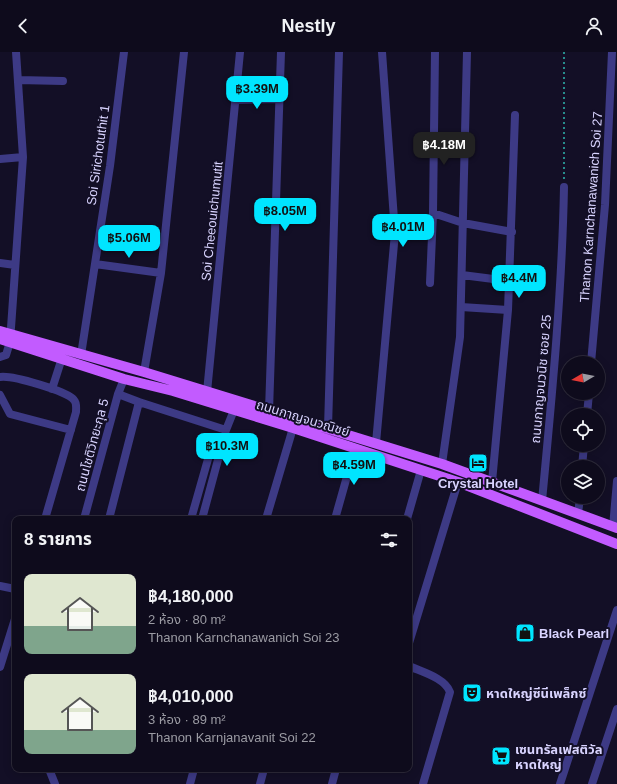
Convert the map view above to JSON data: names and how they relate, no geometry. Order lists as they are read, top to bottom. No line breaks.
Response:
{"streets":{"main road":["ถนนกาญจนวณิชย์"],"street":["Soi Sirichotuthit 1","Thanon Karnchanawanich Soi 27","Soi Cheeouichumutit","ถนนกาญจนวนิช ซอย 25","ถนนโชติวิทยะกุล 5"]},"crossings":[["Soi Sirichotuthit 1","ถนนกาญจนวณิชย์"],["Soi Cheeouichumutit","ถนนกาญจนวณิชย์"],["ถนนกาญจนวนิช ซอย 25","ถนนกาญจนวณิชย์"],["ถนนกาญจนวณิชย์","ถนนโชติวิทยะกุล 5"]],"places":{"hotel":["Crystal Hotel"],"shop":["Black Pearl"],"theatre":["หาดใหญ่ซีนีเพล็กซ์"],"supermarket":["เซนทรัลเฟสติวัล หาดใหญ่"]},"north":"left","page":{"header":"Nestly","price":["฿3.39M","฿4.18M","฿8.05M","฿4.01M","฿5.06M","฿4.4M","฿10.3M","฿4.59M"],"heading":"8 รายการ","list":[{"name":"฿4,180,000","note":"2 ห้อง · 80 m² · Thanon Karnchanawanich Soi 23"},{"name":"฿4,010,000","note":"3 ห้อง · 89 m² · Thanon Karnjanavanit Soi 22"}]}}
